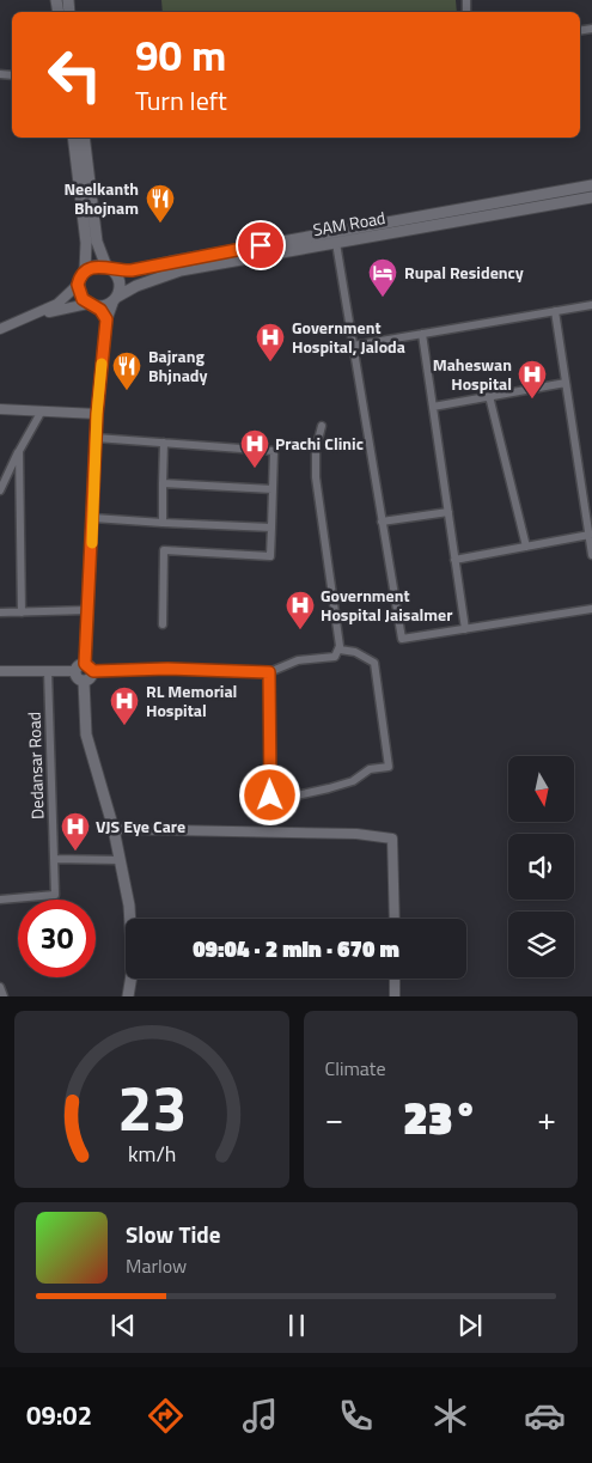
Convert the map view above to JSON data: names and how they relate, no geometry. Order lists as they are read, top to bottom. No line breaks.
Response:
{"streets":{"main road":["SAM Road"],"street":["Dedansar Road"]},"places":{"restaurant":["Neelkanth Bhojnam","Bajrang Bhjnady"],"hotel":["Rupal Residency"],"hospital":["Government Hospital, Jaloda","Maheswan Hospital","Prachi Clinic","Government Hospital Jaisalmer","RL Memorial Hospital","VJS Eye Care"]},"north":"bottom","page":{"turn":["90 m","Turn left"],"limit":"30","trip":"09:04 · 2 min · 670 m","tile":"Climate","heat":["−","23°","+"],"song":["Slow Tide","Marlow"],"tabs":"09:02","gauge":["23","km/h"]}}
